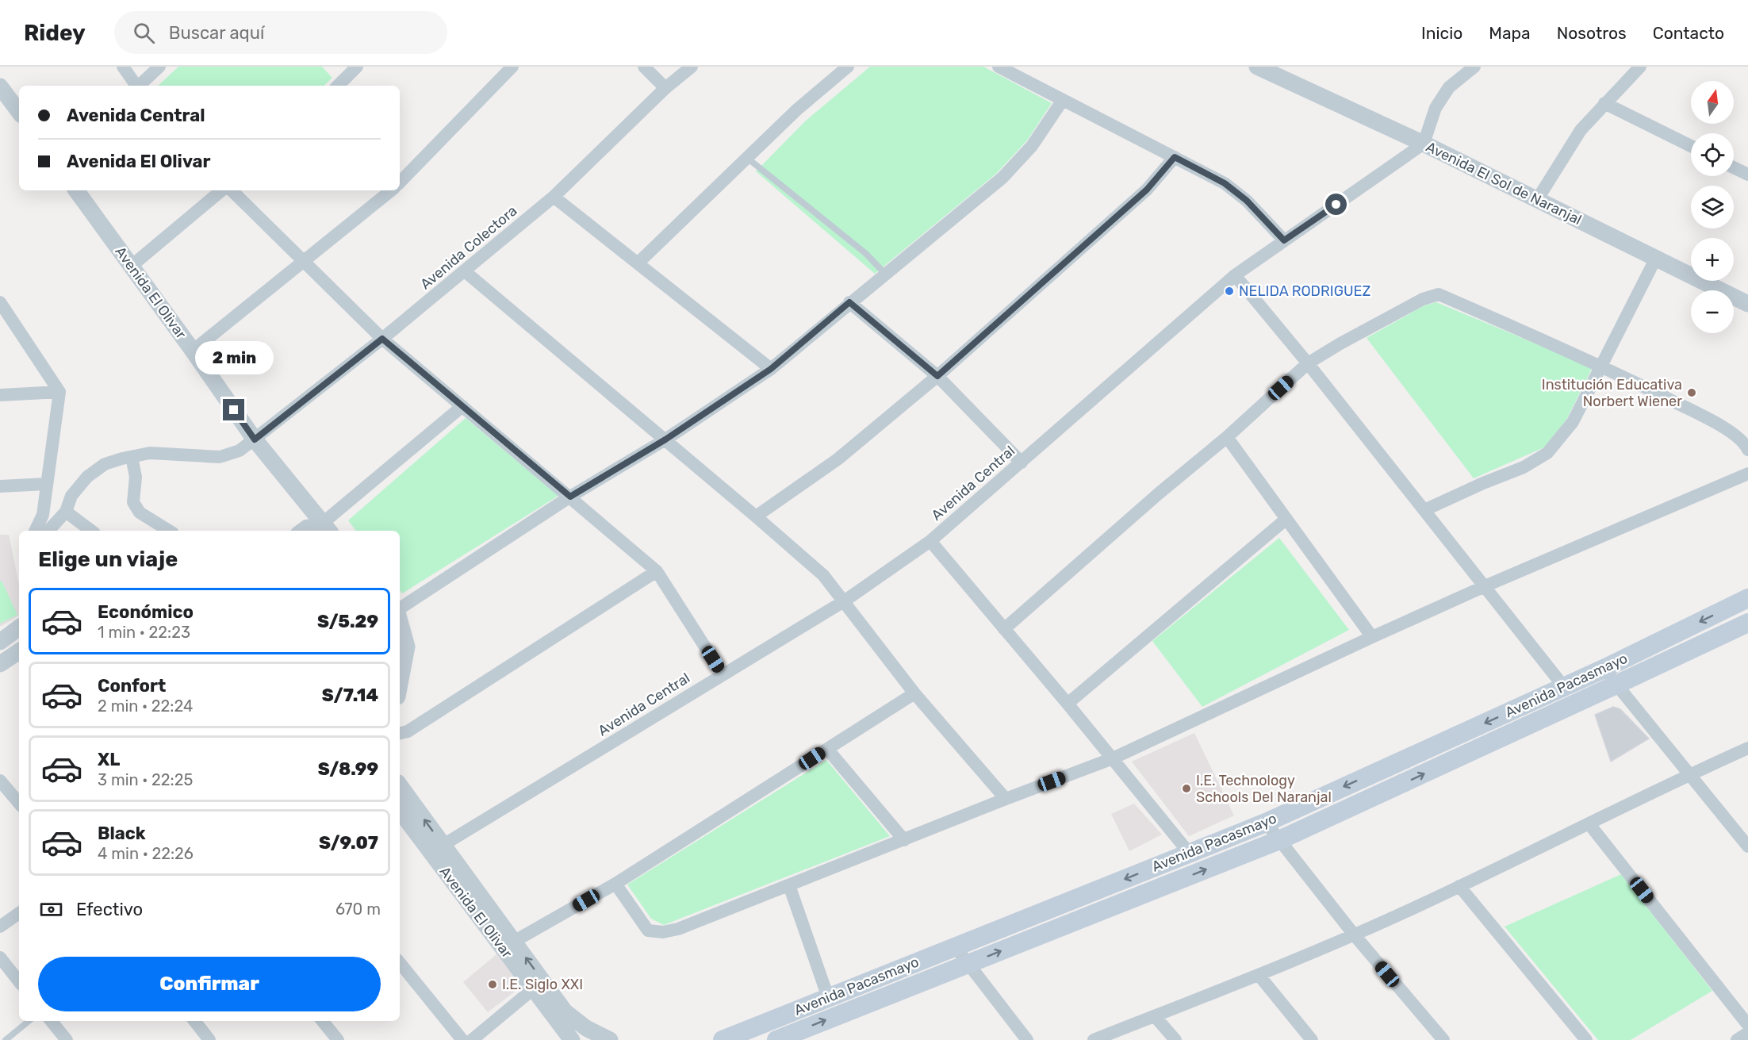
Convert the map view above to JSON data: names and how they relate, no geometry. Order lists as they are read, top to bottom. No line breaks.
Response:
{"streets":{"main road":["Avenida Pacasmayo"],"street":["Avenida El Sol de Naranjal","Avenida Colectora","Avenida El Olivar","Avenida Central"]},"crossings":[["Avenida El Sol de Naranjal","Avenida Central"],["Avenida Colectora","Avenida El Olivar"],["Avenida El Olivar","Avenida Central"]],"places":["NELIDA RODRIGUEZ","Institución Educativa Norbert Wiener","I.E. Technology Schools Del Naranjal","I.E. Siglo XXI"],"north":"top","page":{"header":"Ridey","search":"Buscar aquí","nav":["Inicio","Mapa","Nosotros","Contacto"],"map_buttons":["+","−"],"banner":["Avenida Central","Avenida El Olivar"],"bubble":"2 min","heading":"Elige un viaje","list":[{"name":"Económico","note":"1 min · 22:23","value":"S/5.29"},{"name":"Confort","note":"2 min · 22:24","value":"S/7.14"},{"name":"XL","note":"3 min · 22:25","value":"S/8.99"},{"name":"Black","note":"4 min · 22:26","value":"S/9.07"}],"pay":["Efectivo","670 m"],"buttons":"Confirmar"}}
